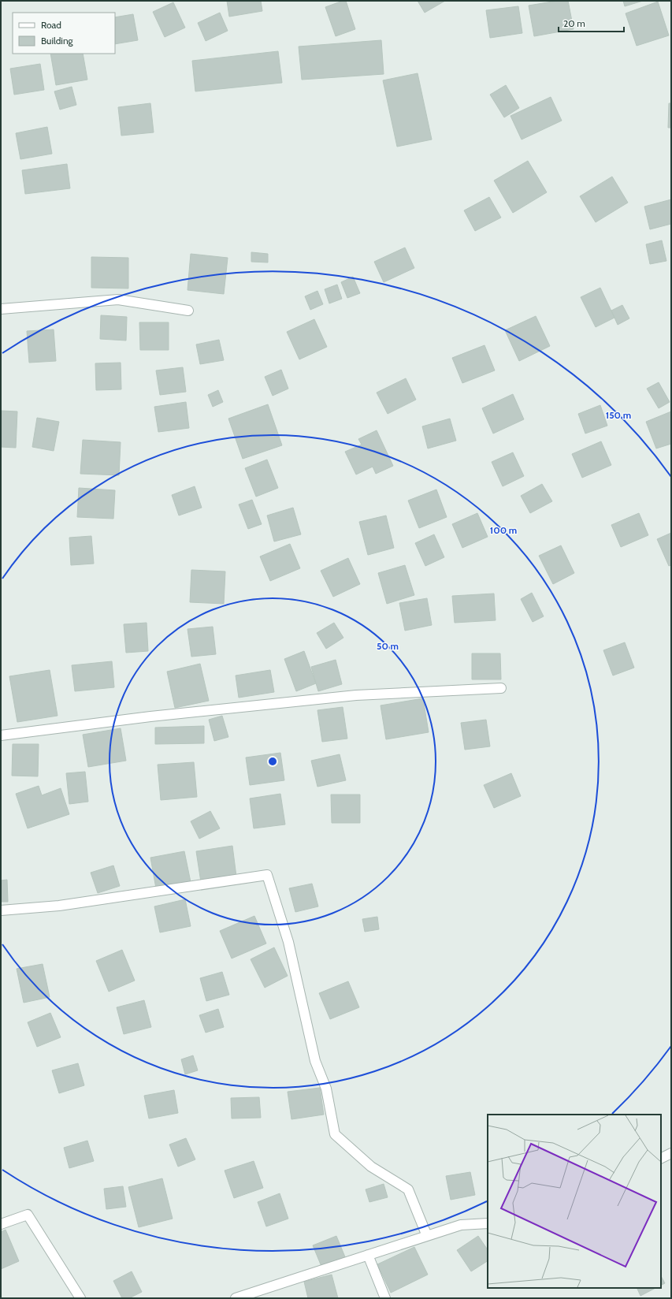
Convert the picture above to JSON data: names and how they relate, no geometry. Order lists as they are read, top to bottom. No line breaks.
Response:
{"legend":["Road","Building"],"scale_bar":"20 m","rings":["150 m","100 m","50 m"]}
